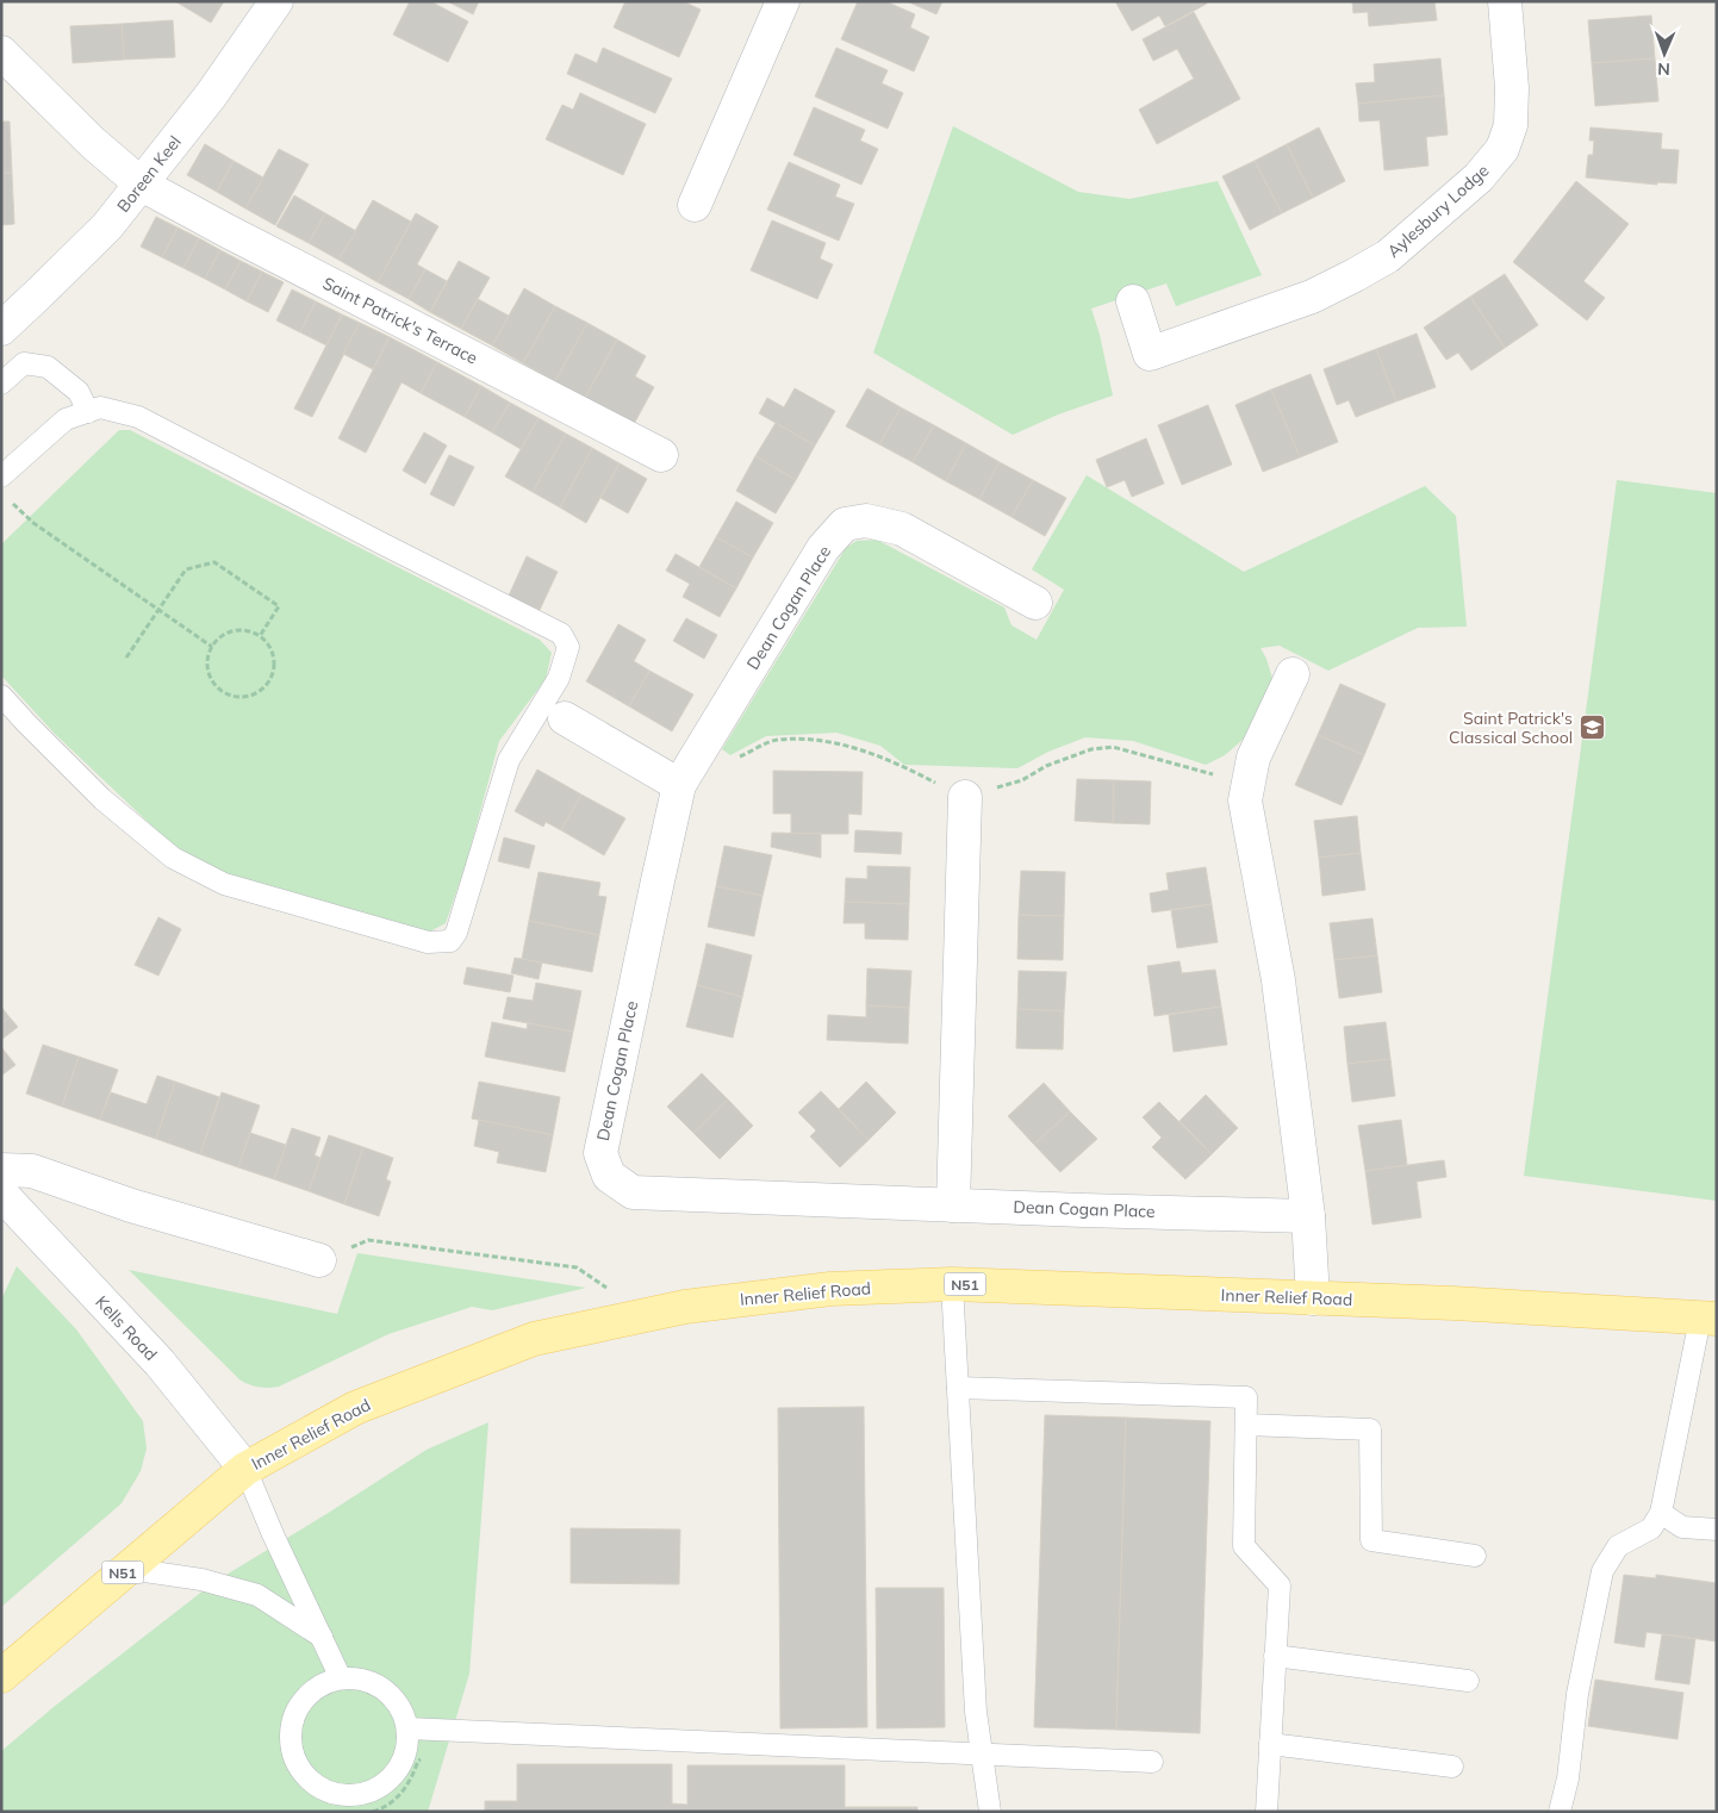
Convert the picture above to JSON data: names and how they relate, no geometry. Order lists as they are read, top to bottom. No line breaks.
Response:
{"streets":{"main road":["N51","Inner Relief Road"],"street":["Boreen Keel","Aylesbury Lodge","Saint Patrick's Terrace","Dean Cogan Place","Kells Road"]},"crossings":[["Boreen Keel","Saint Patrick's Terrace"],["Inner Relief Road","Kells Road"]],"places":{"school or university":["Saint Patrick's Classical School"]},"north":"bottom"}
